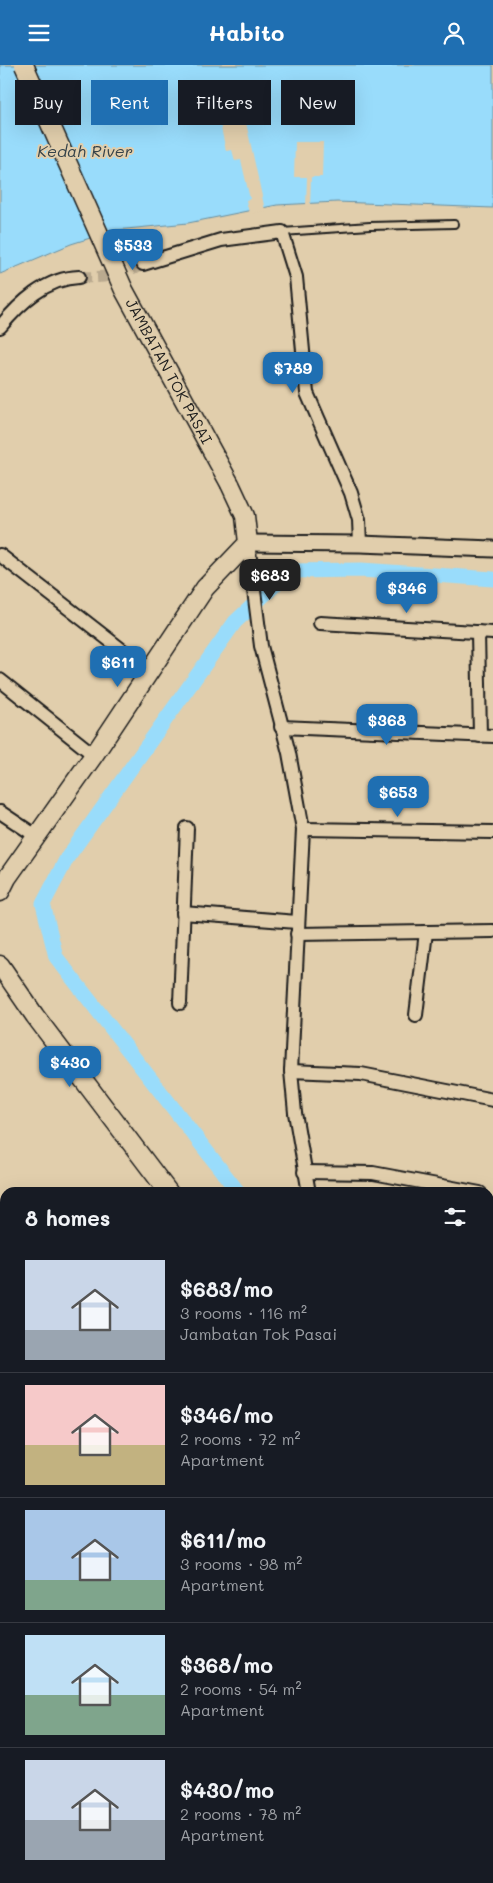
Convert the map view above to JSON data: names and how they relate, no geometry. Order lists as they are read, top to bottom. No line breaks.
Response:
{"streets":{"main road":["JAMBATAN TOK PASAI"]},"water":["Kedah River"],"page":{"header":"Habito","chip":["Buy","Rent","Filters","New"],"price":["$533","$789","$683","$346","$611","$368","$653","$430"],"heading":"8 homes","list":[{"name":"$683/mo","note":"3 rooms · 116 m² · Jambatan Tok Pasai"},{"name":"$346/mo","note":"2 rooms · 72 m² · Apartment"},{"name":"$611/mo","note":"3 rooms · 98 m² · Apartment"},{"name":"$368/mo","note":"2 rooms · 54 m² · Apartment"},{"name":"$430/mo","note":"2 rooms · 78 m² · Apartment"}]}}
